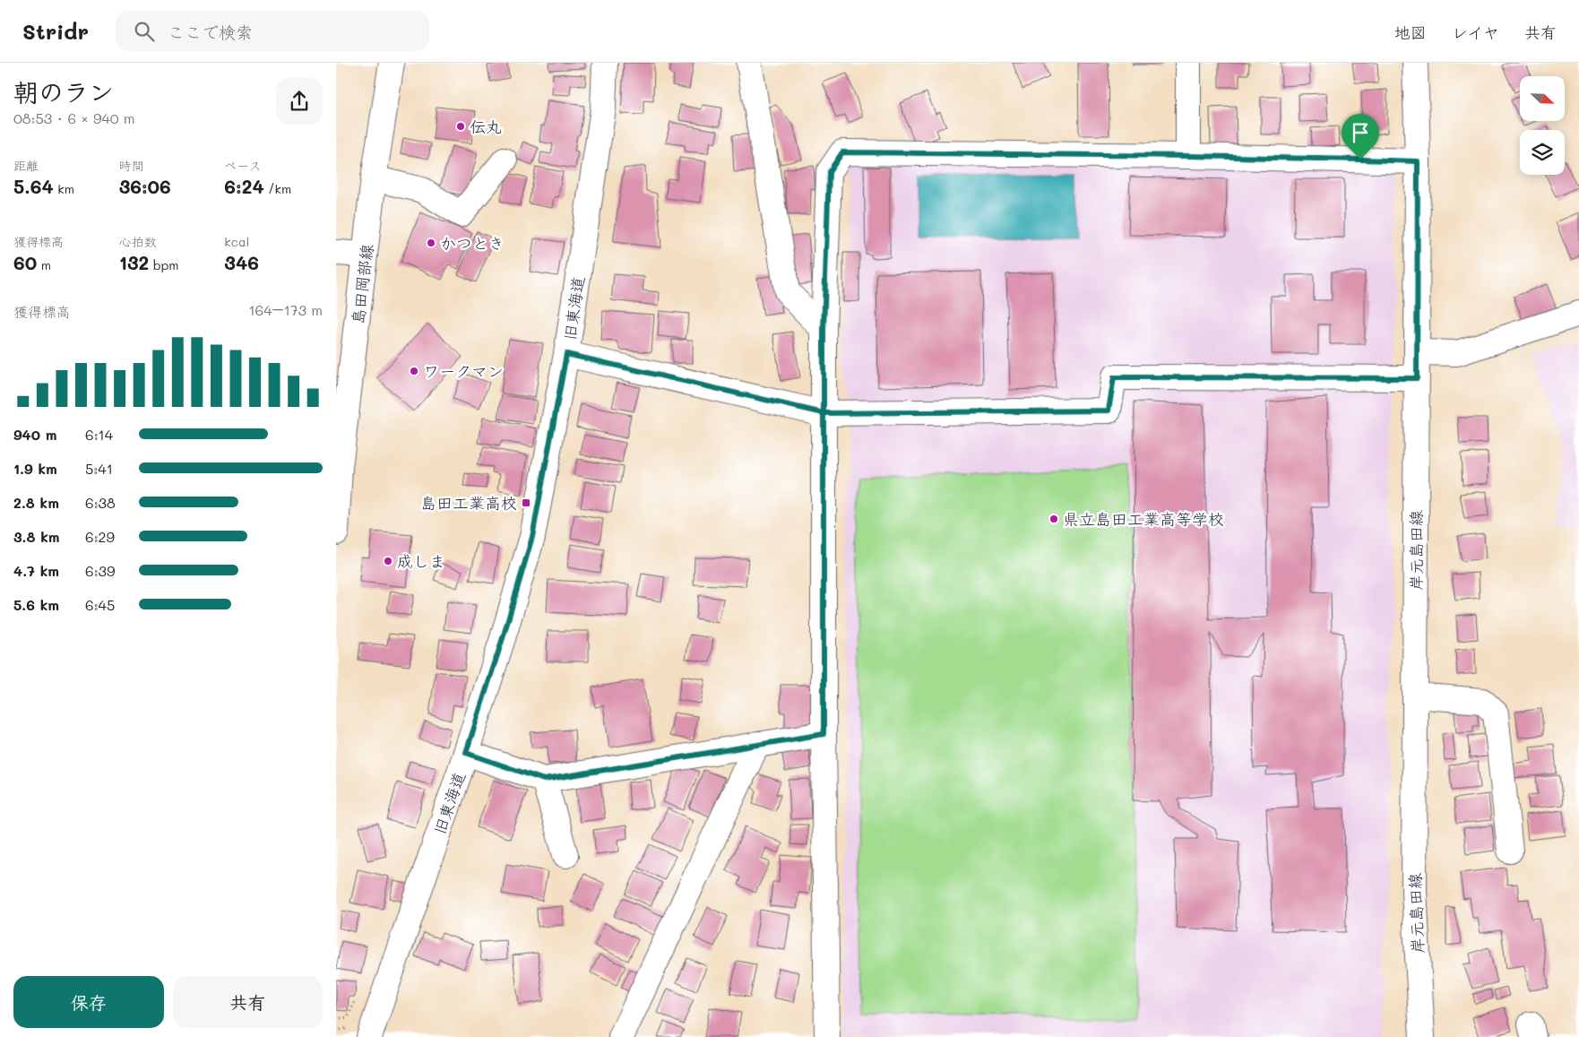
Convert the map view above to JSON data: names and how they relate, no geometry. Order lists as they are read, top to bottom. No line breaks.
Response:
{"streets":{"street":["島田岡部線","旧東海道","岸元島田線"]},"places":{"other":["伝丸","かつとき","ワークマン","県立島田工業高等学校","成しま"],"transit":["島田工業高校"]},"north":"bottom right","page":{"header":"Stridr","search":"ここで検索","nav":["地図","レイヤ","共有"],"heading":["朝のラン","08:53 · 6 × 940 m"],"stats":[["距離","5.64 km"],["時間","36:06"],["ペース","6:24 /km"],["獲得標高","60 m"],["心拍数","132 bpm"],["kcal","346"]],"chart":["獲得標高","164–173 m"],"list":[{"name":"940 m","note":"6:14"},{"name":"1.9 km","note":"5:41"},{"name":"2.8 km","note":"6:38"},{"name":"3.8 km","note":"6:29"},{"name":"4.7 km","note":"6:39"},{"name":"5.6 km","note":"6:45"}],"buttons":["保存","共有"]}}
